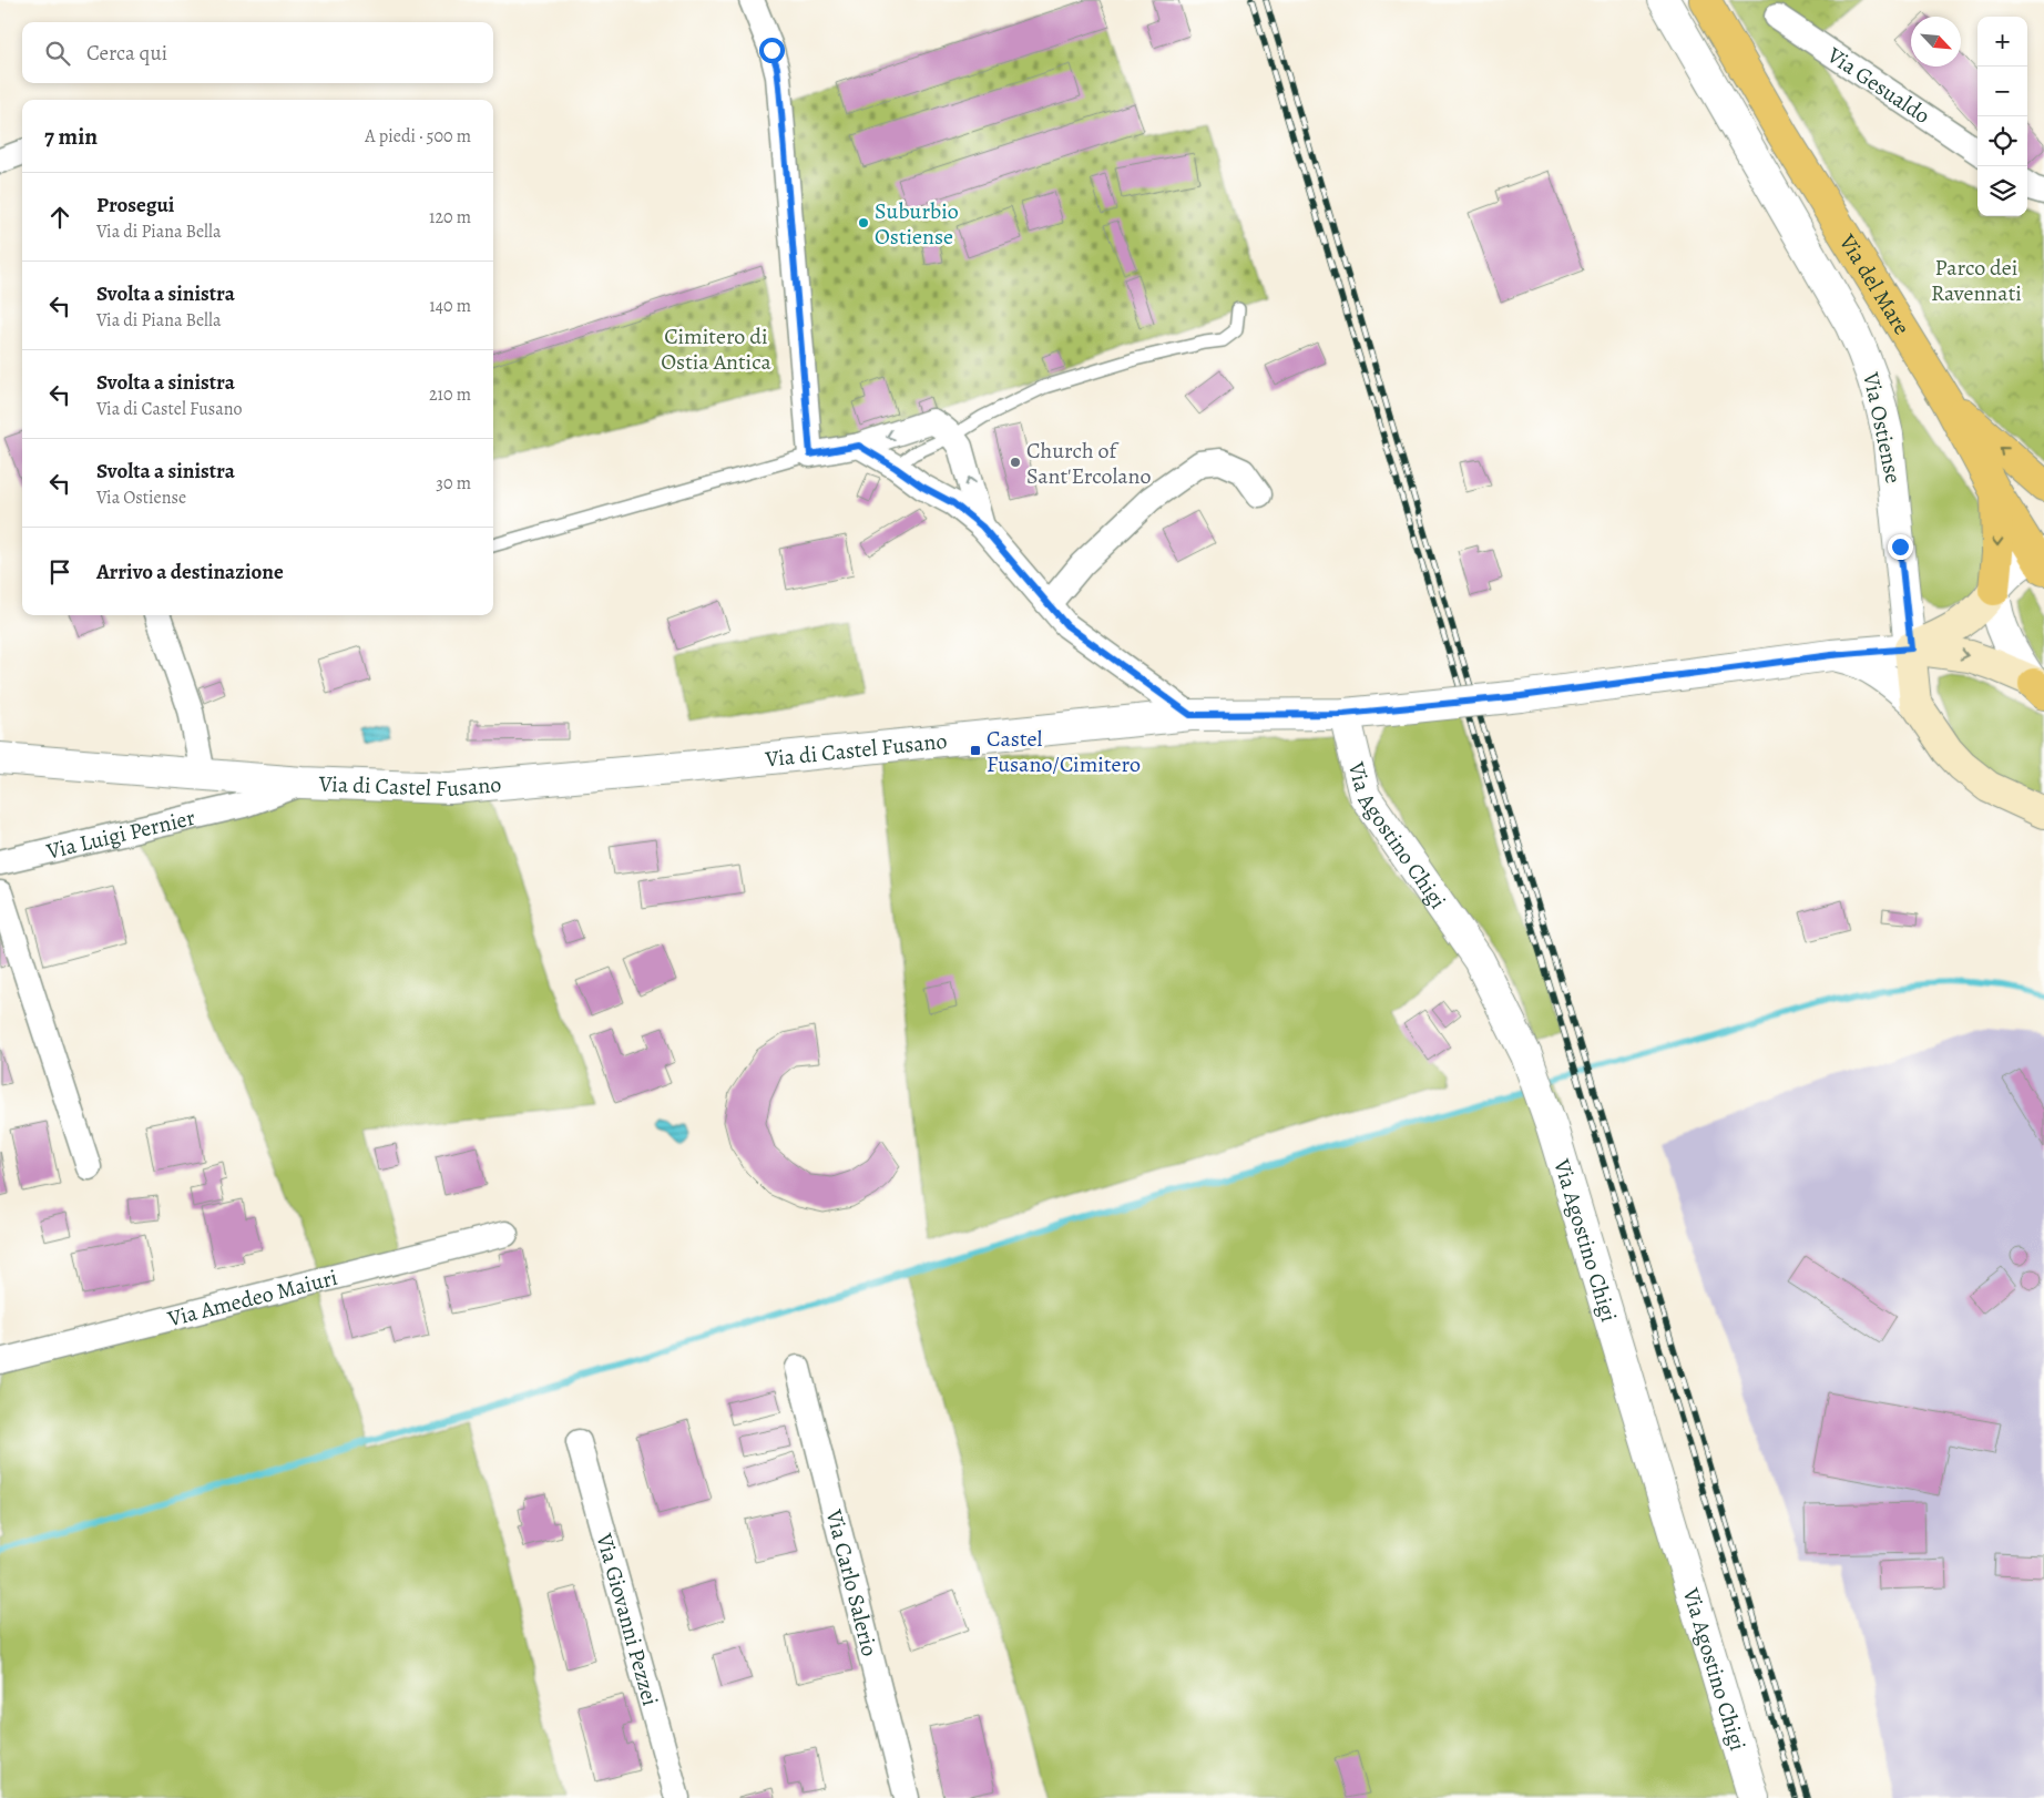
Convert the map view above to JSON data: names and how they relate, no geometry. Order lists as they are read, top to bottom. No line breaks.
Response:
{"streets":{"main road":["Via del Mare","Via Ostiense"],"street":["Via Gesualdo","Via di Castel Fusano","Via Luigi Pernier","Via Agostino Chigi","Via Amedeo Maiuri","Via Carlo Salerio","Via Giovanni Pezzei"]},"crossings":[["Via Ostiense","Via di Castel Fusano"],["Via di Castel Fusano","Via Luigi Pernier"],["Via di Castel Fusano","Via Agostino Chigi"]],"parks":["Parco dei Ravennati","Cimitero di Ostia Antica"],"places":{"other":["Suburbio Ostiense","Church of Sant'Ercolano"],"transit":["Castel Fusano/Cimitero"]},"north":"bottom right","page":{"map_buttons":["+","−"],"search":"Cerca qui","heading":["7 min","A piedi · 500 m"],"list":[["Prosegui","Via di Piana Bella","120 m"],["Svolta a sinistra","Via di Piana Bella","140 m"],["Svolta a sinistra","Via di Castel Fusano","210 m"],["Svolta a sinistra","Via Ostiense","30 m"],"Arrivo a destinazione"]}}
